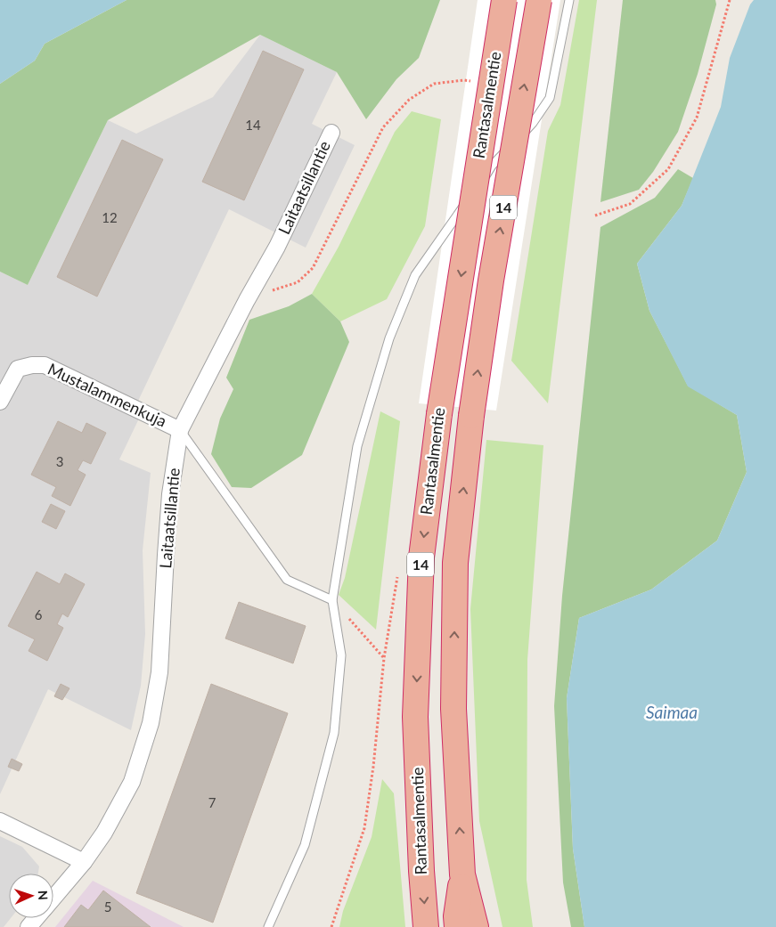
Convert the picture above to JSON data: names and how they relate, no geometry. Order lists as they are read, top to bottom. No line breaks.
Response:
{"streets":{"highway":["Rantasalmentie","14"],"street":["Laitaatsillantie","Mustalammenkuja"]},"crossings":[["Laitaatsillantie","Mustalammenkuja"]],"water":["Saimaa"],"house_numbers":["14","12","3","6","7","5"],"north":"right"}
